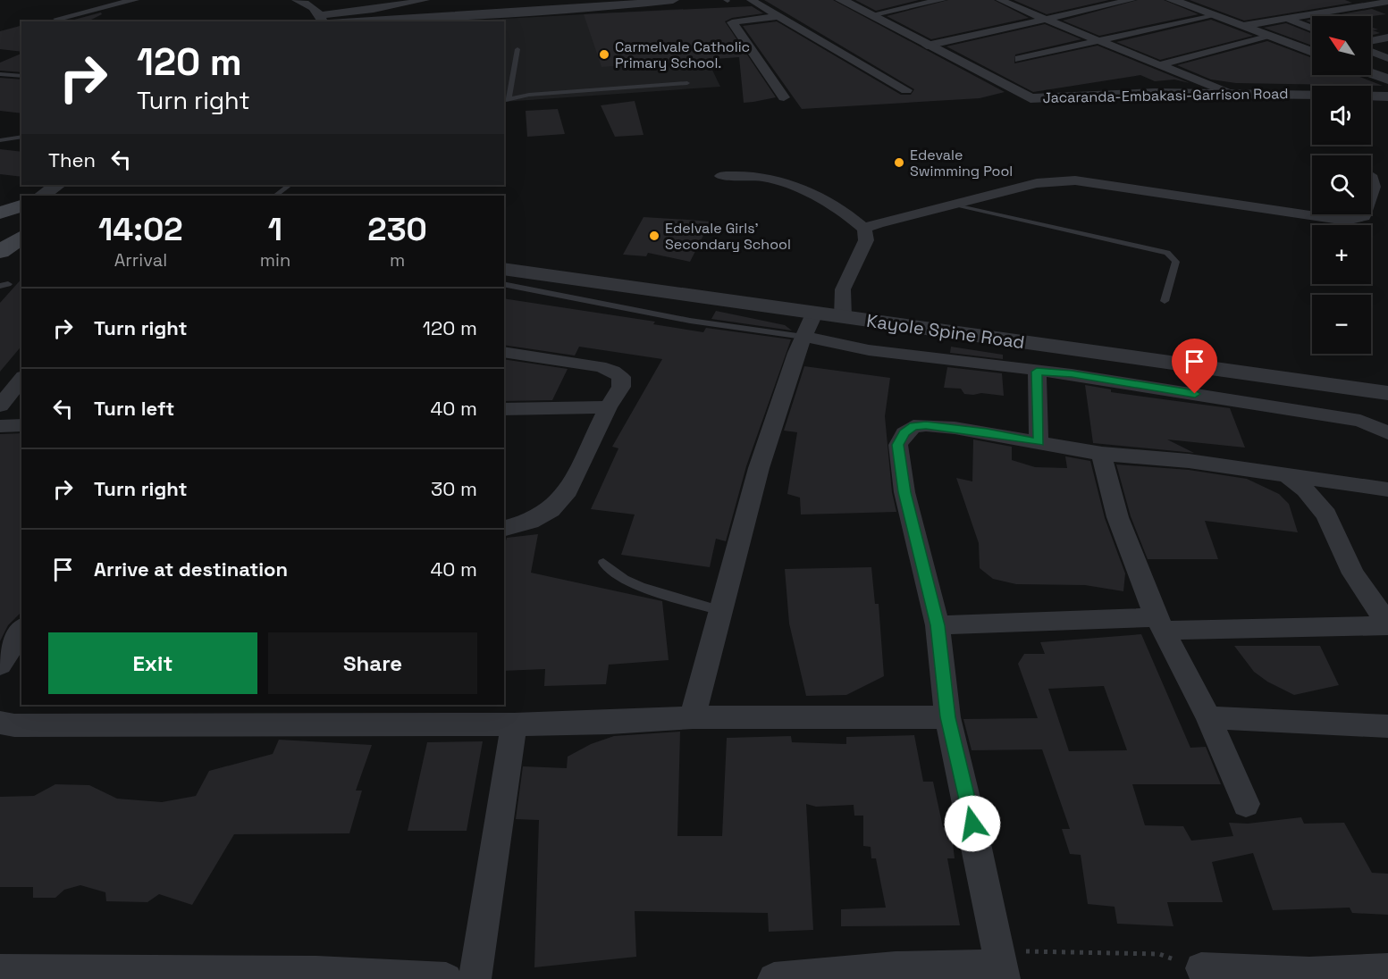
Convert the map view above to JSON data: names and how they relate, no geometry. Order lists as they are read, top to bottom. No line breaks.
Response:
{"streets":{"street":["Jacaranda-Embakasi-Garrison Road","Kayole Spine Road"]},"places":["Carmelvale Catholic Primary School.","Edevale Swimming Pool","Edelvale Girls' Secondary School"],"north":"top left","page":{"map_buttons":["+","−"],"turn":["120 m","Turn right"],"then":"Then","eta":["14:02","Arrival","1","min","230","m"],"list":[{"name":"Turn right","value":"120 m"},{"name":"Turn left","value":"40 m"},{"name":"Turn right","value":"30 m"},{"name":"Arrive at destination","value":"40 m"}],"buttons":["Exit","Share"]}}
